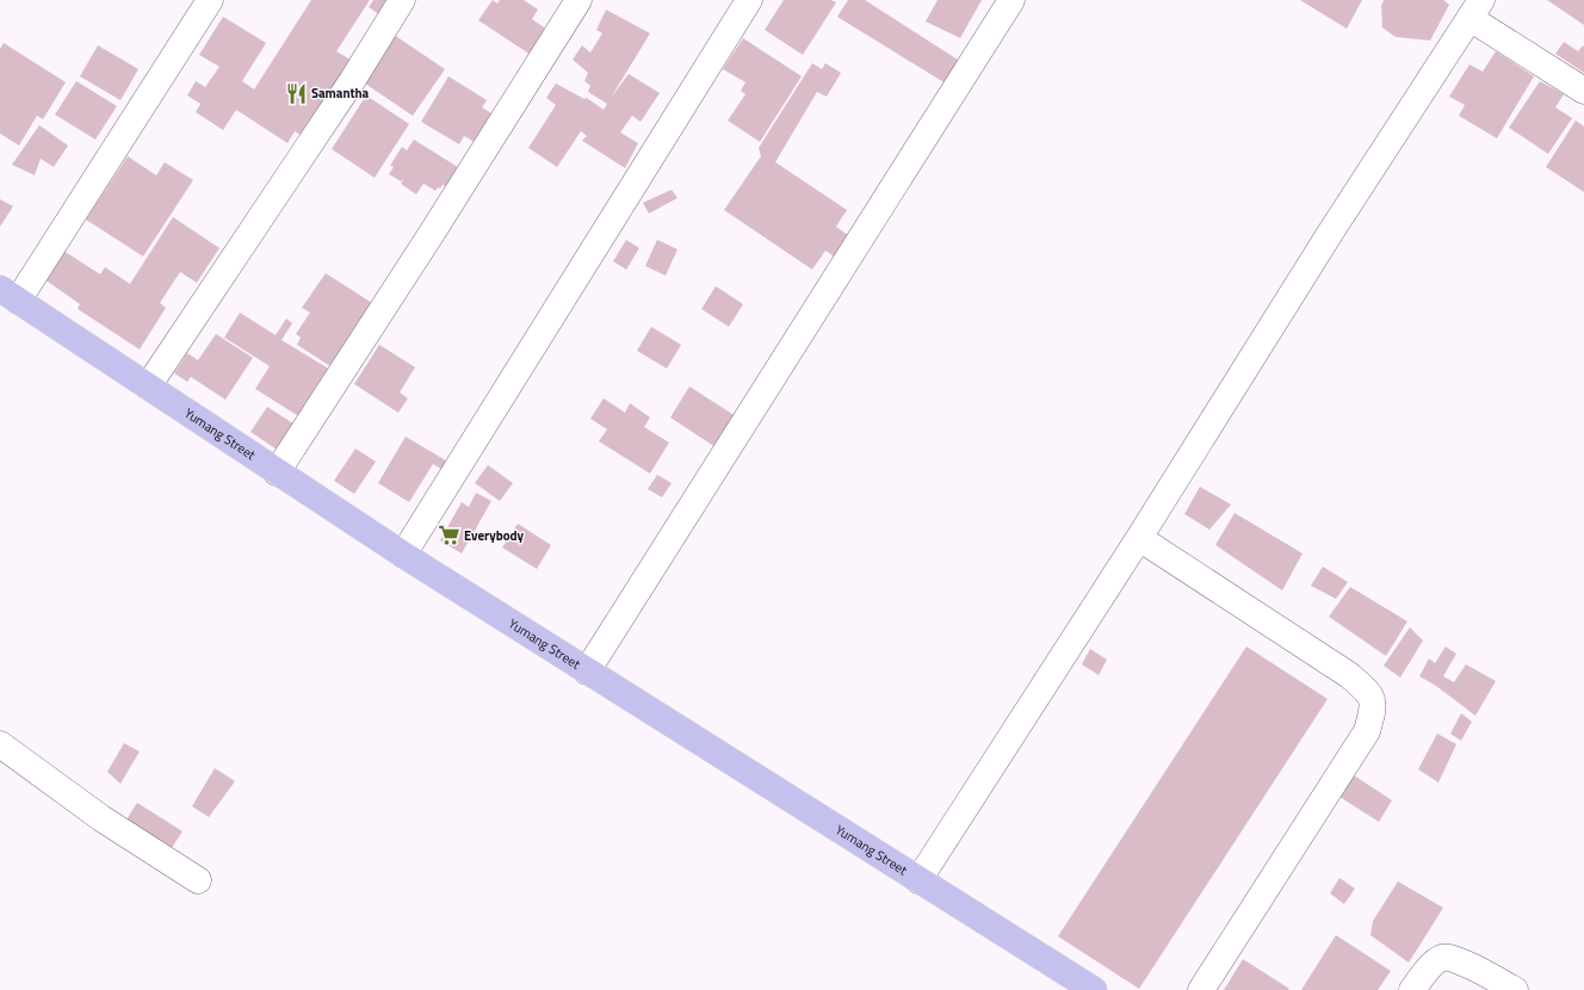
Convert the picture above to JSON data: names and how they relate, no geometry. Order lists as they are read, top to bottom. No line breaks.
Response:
{"streets":{"main road":["Yumang Street"]},"places":{"restaurant":["Samantha"],"supermarket":["Everybody"]}}
